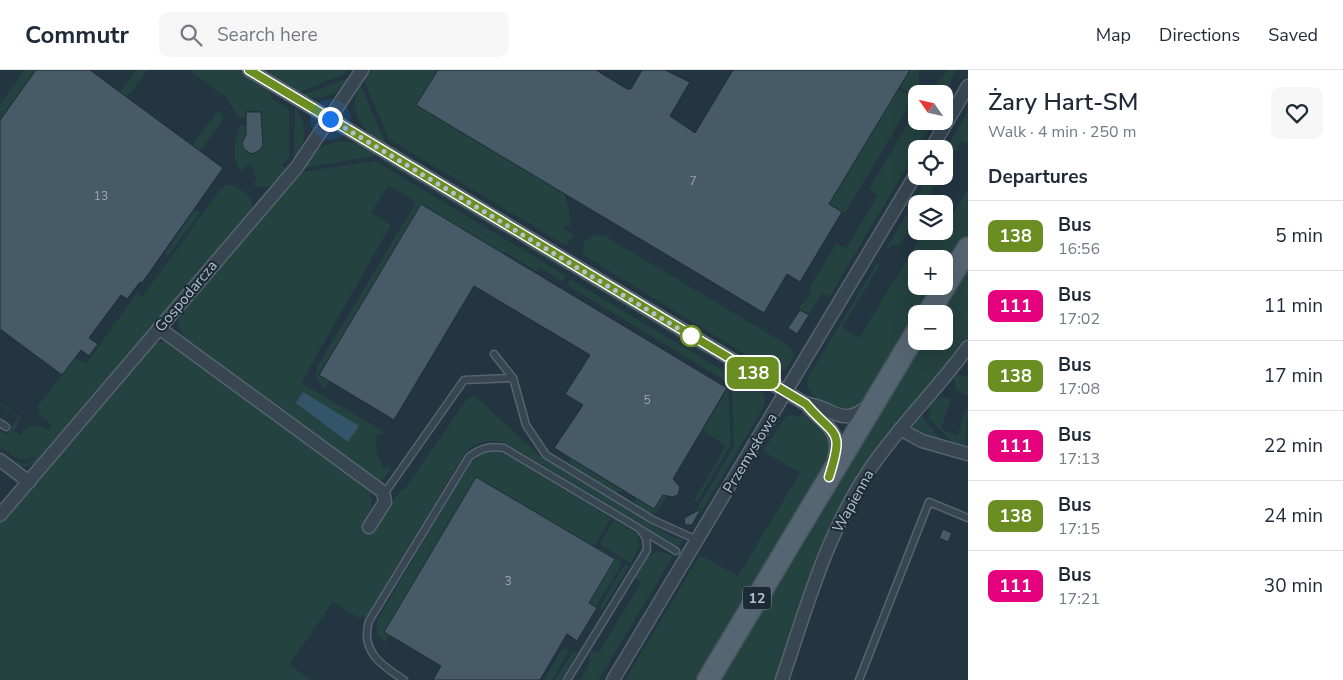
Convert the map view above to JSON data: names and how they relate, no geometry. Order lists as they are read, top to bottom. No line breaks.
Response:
{"streets":{"main road":["12"],"street":["Gospodarcza","Przemysłowa","Wapienna"]},"lines":["bus line 138"],"house_numbers":["7","13","5","3"],"north":"top left","page":{"header":"Commutr","search":"Search here","nav":["Map","Directions","Saved"],"on_map":"138","heading":[["Żary Hart-SM","Walk · 4 min · 250 m"],"Departures"],"map_buttons":["+","−"],"list":[{"mark":"138","name":"Bus","note":"16:56","value":"5 min"},{"mark":"111","name":"Bus","note":"17:02","value":"11 min"},{"mark":"138","name":"Bus","note":"17:08","value":"17 min"},{"mark":"111","name":"Bus","note":"17:13","value":"22 min"},{"mark":"138","name":"Bus","note":"17:15","value":"24 min"},{"mark":"111","name":"Bus","note":"17:21","value":"30 min"}]}}
